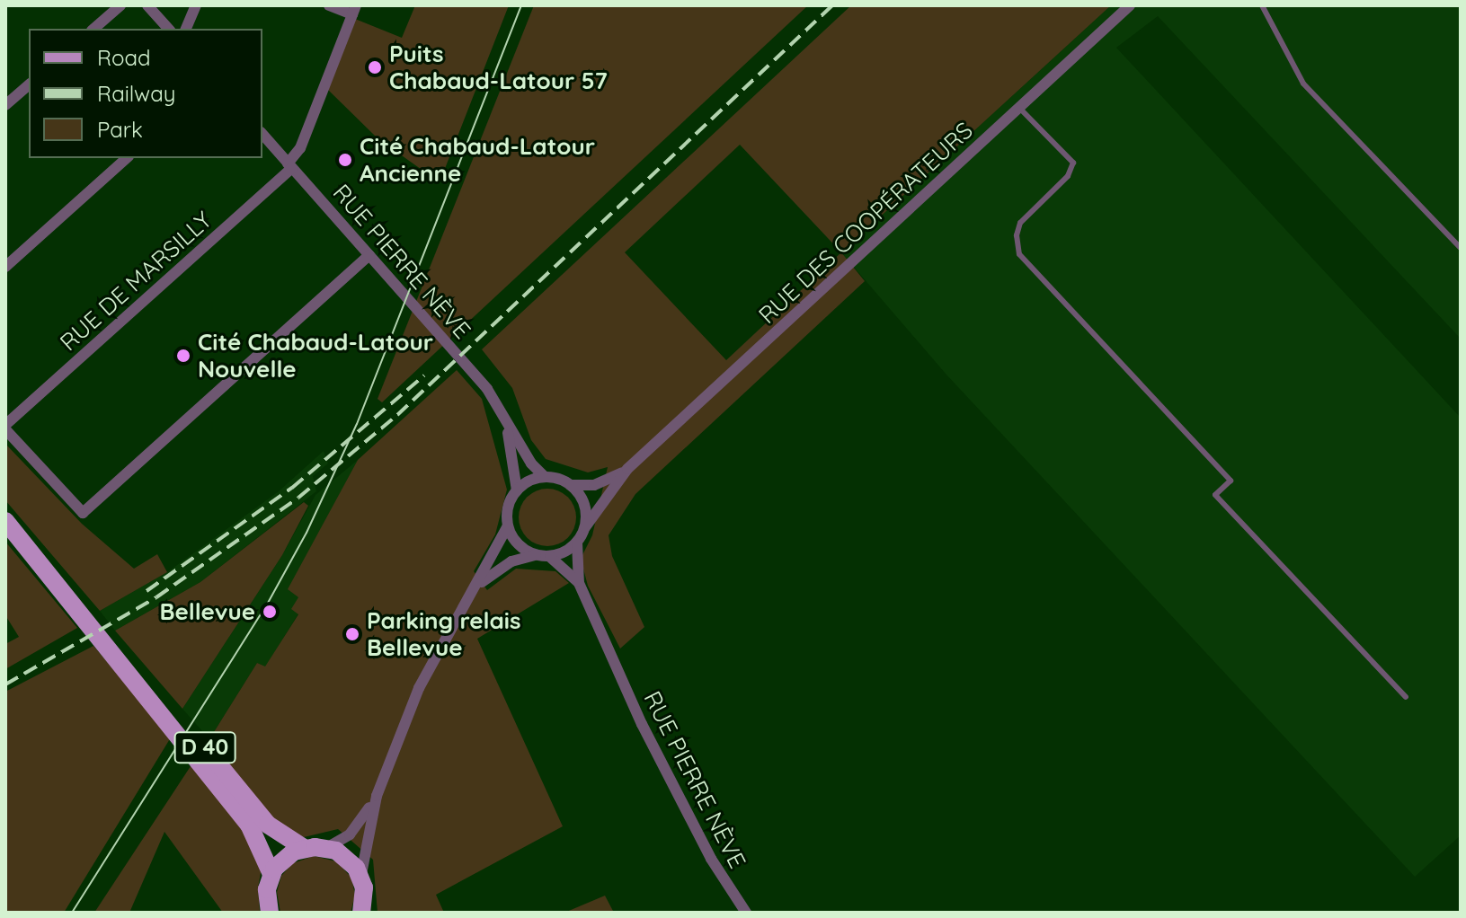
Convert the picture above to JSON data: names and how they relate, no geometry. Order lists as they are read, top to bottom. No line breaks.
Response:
{"streets":{"main road":["D 40"],"street":["RUE DES COOPÉRATEURS","RUE PIERRE NÈVE","RUE DE MARSILLY"]},"crossings":[["RUE DES COOPÉRATEURS","RUE PIERRE NÈVE"],["RUE PIERRE NÈVE","RUE DE MARSILLY"]],"places":["Puits Chabaud-Latour 57","Cité Chabaud-Latour Ancienne","Cité Chabaud-Latour Nouvelle","Bellevue","Parking relais Bellevue"],"legend":["Road","Railway","Park"]}
